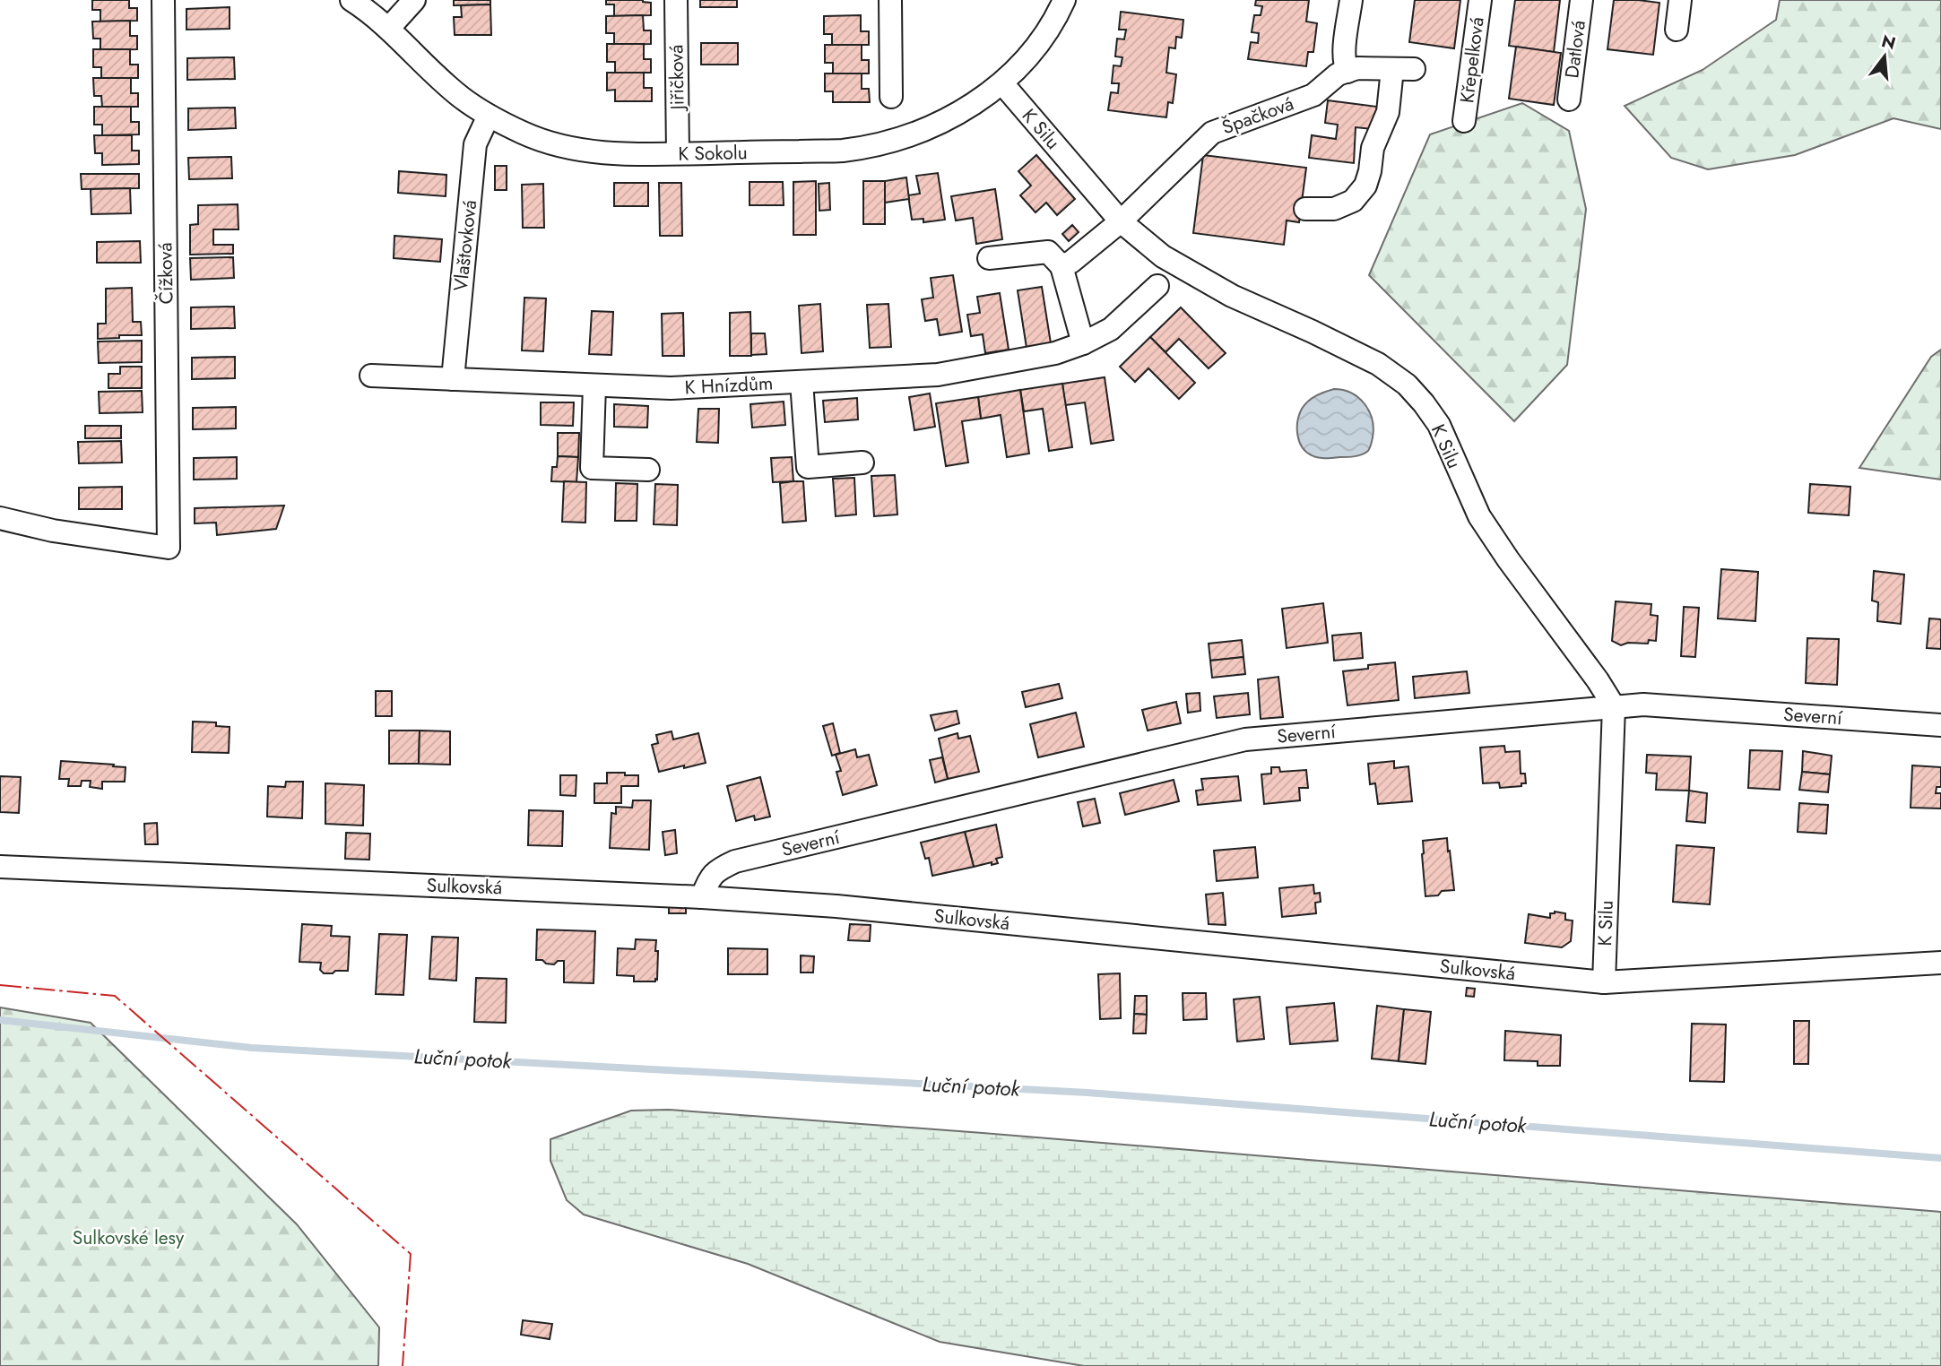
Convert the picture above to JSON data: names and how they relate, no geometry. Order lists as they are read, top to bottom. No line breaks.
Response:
{"streets":{"street":["Datlová","Křepelková","Jiřičková","Špačková","K Silu","K Sokolu","Vlaštovková","Čížková","K Hnízdům","Severní","Sulkovská"]},"crossings":[["Jiřičková","K Sokolu"],["Špačková","K Silu"],["K Silu","K Sokolu"],["K Silu","Severní"],["K Silu","Sulkovská"],["K Sokolu","Vlaštovková"],["Vlaštovková","K Hnízdům"],["Severní","Sulkovská"]],"water":["Luční potok"],"parks":["Sulkovské lesy"],"north":"top"}
